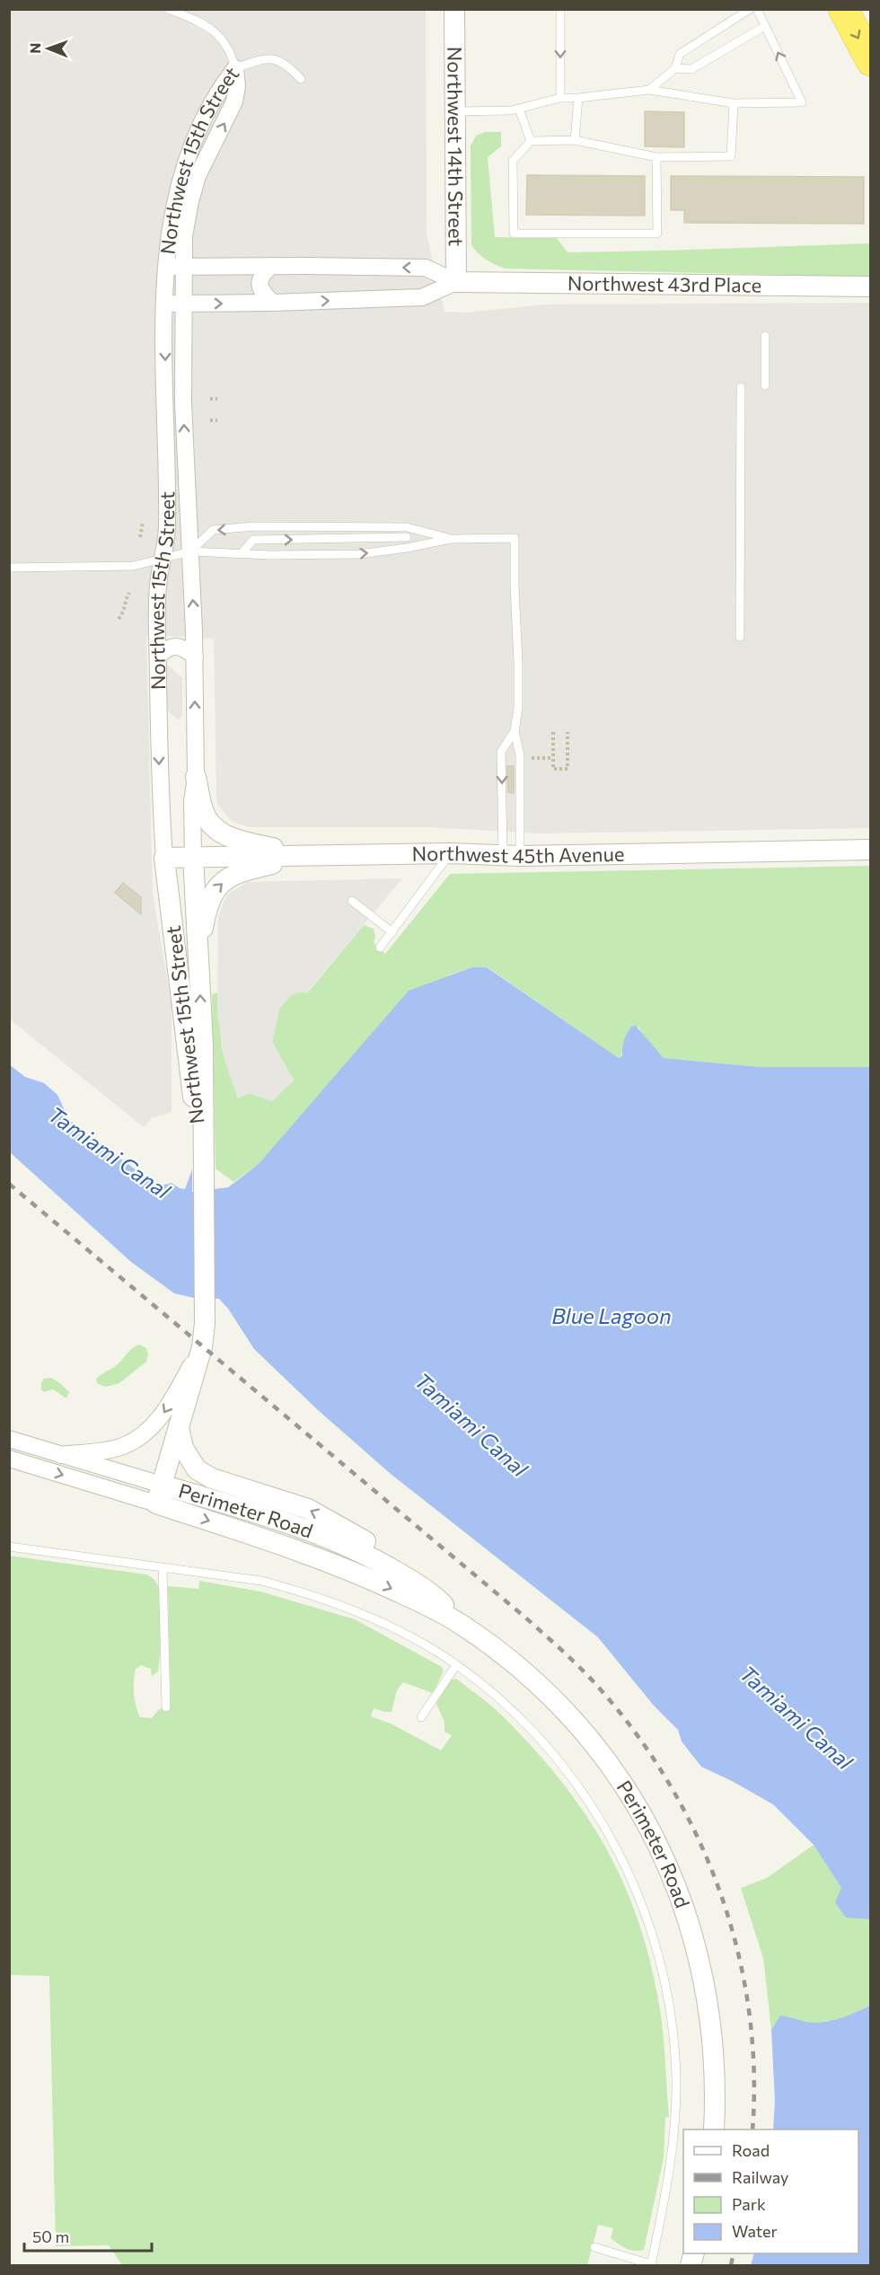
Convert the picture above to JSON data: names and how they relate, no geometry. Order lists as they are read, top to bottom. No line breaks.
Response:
{"streets":{"street":["Northwest 14th Street","Northwest 15th Street","Northwest 43rd Place","Northwest 45th Avenue","Perimeter Road"]},"crossings":[["Northwest 14th Street","Northwest 43rd Place"],["Northwest 15th Street","Northwest 43rd Place"],["Northwest 15th Street","Northwest 45th Avenue"],["Northwest 15th Street","Perimeter Road"]],"water":["Tamiami Canal","Blue Lagoon"],"legend":["Road","Railway","Park","Water"],"scale_bar":"50 m","north":"left"}
